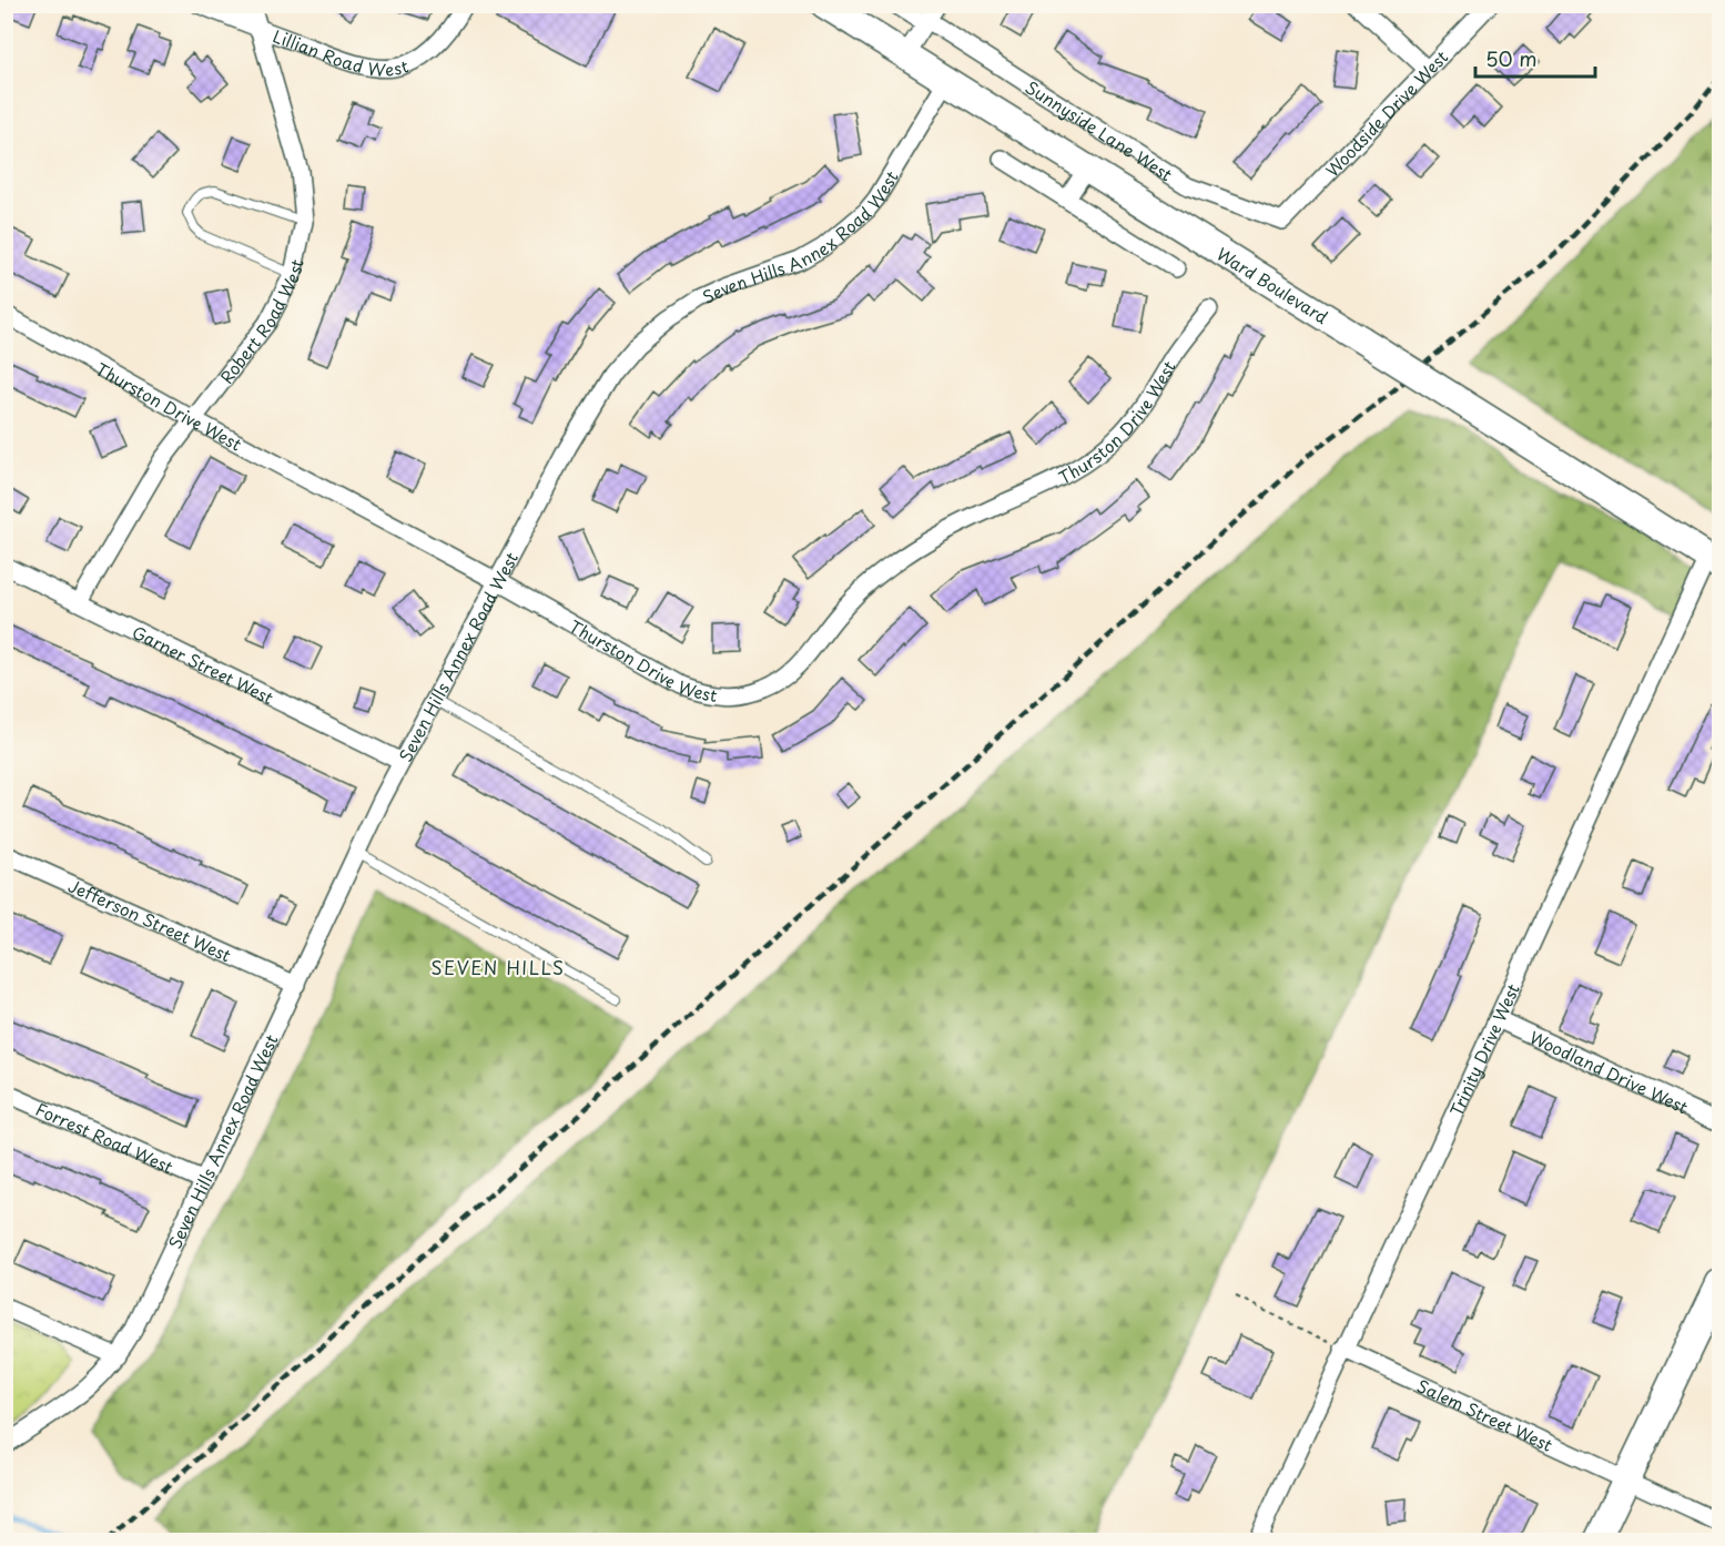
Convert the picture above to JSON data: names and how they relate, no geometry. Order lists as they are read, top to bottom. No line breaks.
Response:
{"streets":{"main road":["Ward Boulevard"],"street":["Lillian Road West","Woodside Drive West","Sunnyside Lane West","Seven Hills Annex Road West","Robert Road West","Thurston Drive West","Garner Street West","Jefferson Street West","Trinity Drive West","Woodland Drive West","Forrest Road West","Salem Street West"]},"crossings":[["Lillian Road West","Robert Road West"],["Woodside Drive West","Sunnyside Lane West"],["Seven Hills Annex Road West","Ward Boulevard"],["Seven Hills Annex Road West","Thurston Drive West"],["Seven Hills Annex Road West","Garner Street West"],["Seven Hills Annex Road West","Jefferson Street West"],["Seven Hills Annex Road West","Forrest Road West"],["Ward Boulevard","Trinity Drive West"],["Robert Road West","Thurston Drive West"],["Robert Road West","Garner Street West"],["Trinity Drive West","Woodland Drive West"],["Trinity Drive West","Salem Street West"]],"districts":["SEVEN HILLS"],"scale_bar":"50 m"}
